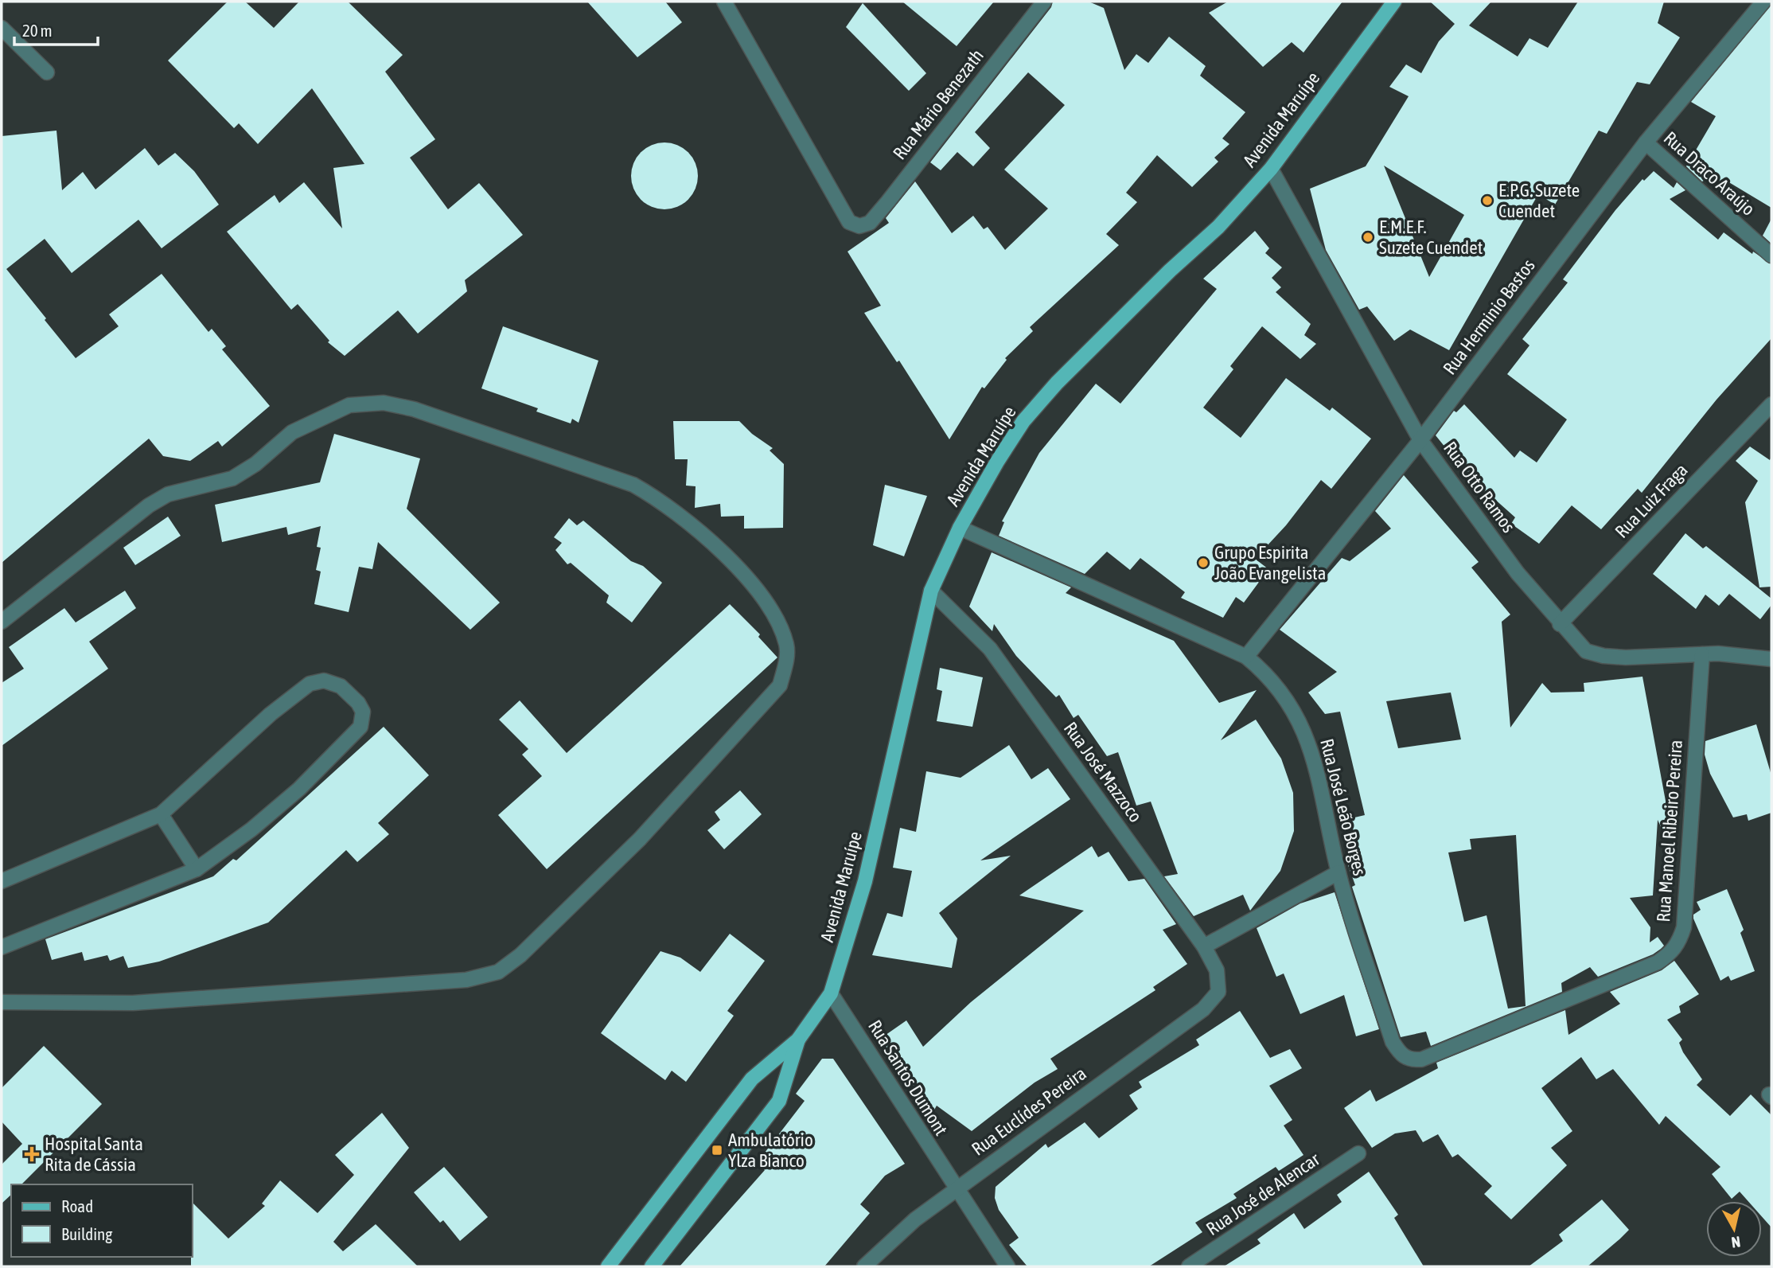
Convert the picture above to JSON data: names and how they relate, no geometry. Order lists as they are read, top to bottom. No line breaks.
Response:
{"streets":{"main road":["Avenida Maruípe"],"street":["Rua Mário Benezath","Rua Draco Araújo","Rua Herminio Bastos","Rua Otto Ramos","Rua Luiz Fraga","Rua José Mazzoco","Rua José Leão Borges","Rua Manoel Ribeiro Pereira","Rua Santos Dumont","Rua Euclídes Pereira","Rua José de Alencar"]},"crossings":[["Avenida Maruípe","Rua Otto Ramos"],["Avenida Maruípe","Rua José Mazzoco"],["Avenida Maruípe","Rua José Leão Borges"],["Avenida Maruípe","Rua Santos Dumont"],["Rua Draco Araújo","Rua Herminio Bastos"],["Rua Herminio Bastos","Rua Otto Ramos"],["Rua Herminio Bastos","Rua José Leão Borges"],["Rua Otto Ramos","Rua Luiz Fraga"],["Rua Otto Ramos","Rua Manoel Ribeiro Pereira"],["Rua José Mazzoco","Rua Euclídes Pereira"],["Rua José Leão Borges","Rua Manoel Ribeiro Pereira"],["Rua Santos Dumont","Rua Euclídes Pereira"]],"places":{"other":["E.P.G. Suzete Cuendet","E.M.E.F. Suzete Cuendet","Grupo Espirita João Evangelista"],"transit":["Ambulatório Ylza Bianco"],"health":["Hospital Santa Rita de Cássia"]},"legend":["Road","Building"],"scale_bar":"20 m","north":"bottom"}
